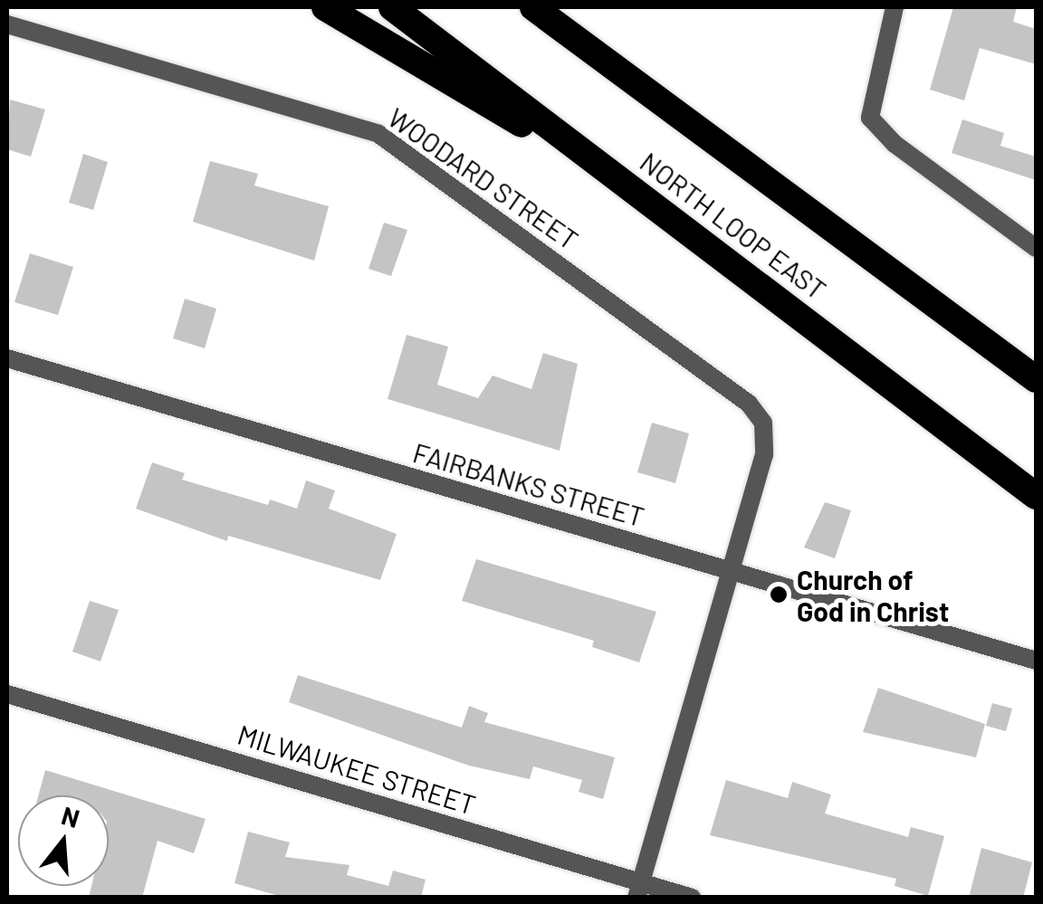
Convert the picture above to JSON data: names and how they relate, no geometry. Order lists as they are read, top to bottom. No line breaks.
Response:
{"streets":{"highway":["NORTH LOOP EAST"],"street":["WOODARD STREET","FAIRBANKS STREET","MILWAUKEE STREET"]},"crossings":[["WOODARD STREET","FAIRBANKS STREET"]],"places":["Church of God in Christ"],"north":"top"}
